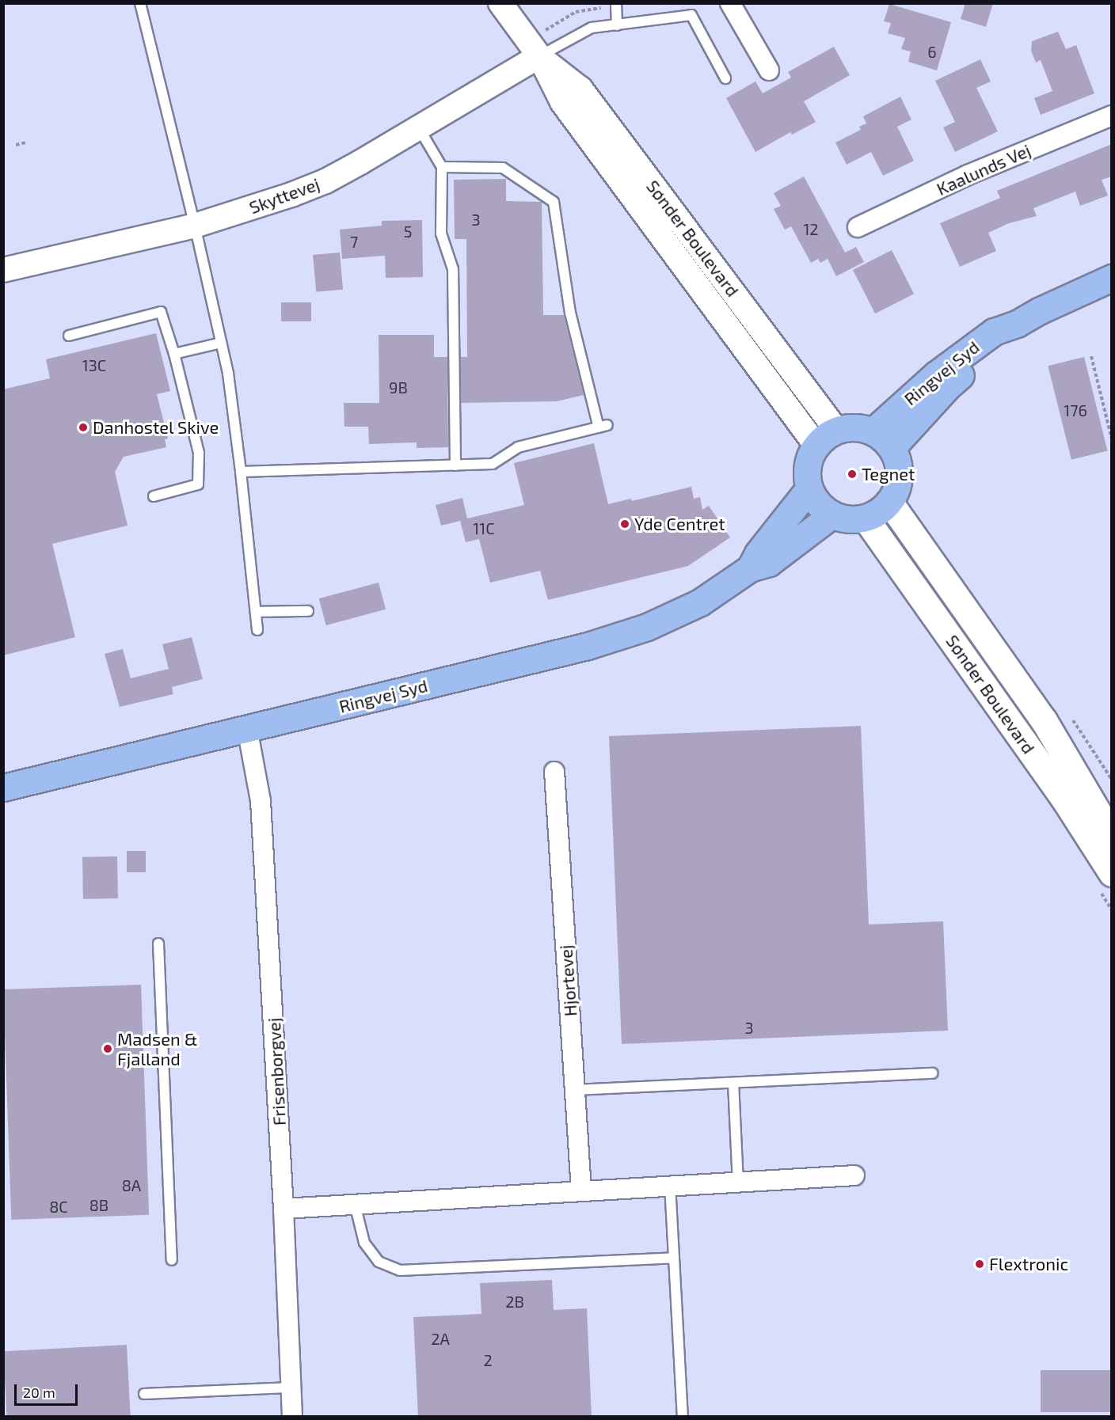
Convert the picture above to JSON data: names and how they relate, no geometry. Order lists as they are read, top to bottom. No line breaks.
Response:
{"streets":{"main road":["Sønder Boulevard","Ringvej Syd"],"street":["Kaalunds Vej","Skyttevej","Hjortevej","Frisenborgvej"]},"crossings":[["Skyttevej","Sønder Boulevard"],["Sønder Boulevard","Ringvej Syd"],["Ringvej Syd","Frisenborgvej"]],"places":["Danhostel Skive","Tegnet","Yde Centret","Madsen & Fjalland","Flextronic"],"house_numbers":["6","3","12","5","7","13C","9B","176","11C","3","8A","8B","8C","2B","2A","2"],"scale_bar":"20 m"}
